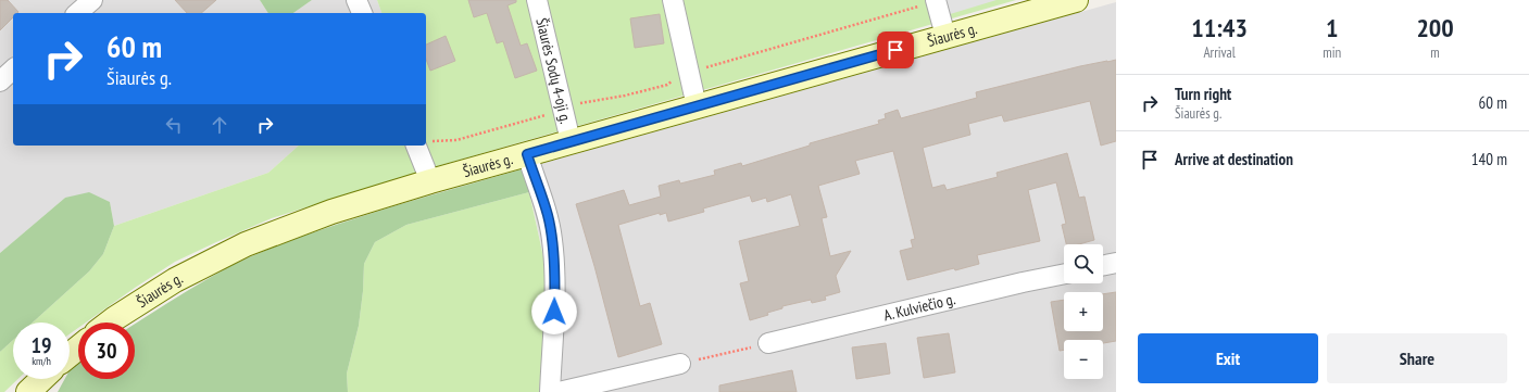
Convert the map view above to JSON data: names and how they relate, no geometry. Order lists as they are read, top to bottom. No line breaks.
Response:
{"streets":{"main road":["Šiaurės g."],"street":["Šiaurės Sodų 4-oji g.","A. Kulviečio g."]},"crossings":[["Šiaurės g.","Šiaurės Sodų 4-oji g."]],"page":{"eta":["11:43","Arrival","1","min","200","m"],"turn":["60 m","Šiaurės g."],"list":[{"name":"Turn right","note":"Šiaurės g.","value":"60 m"},{"name":"Arrive at destination","value":"140 m"}],"map_buttons":["+","−"],"speed":"19 km/h","limit":"30","buttons":["Exit","Share"]}}
